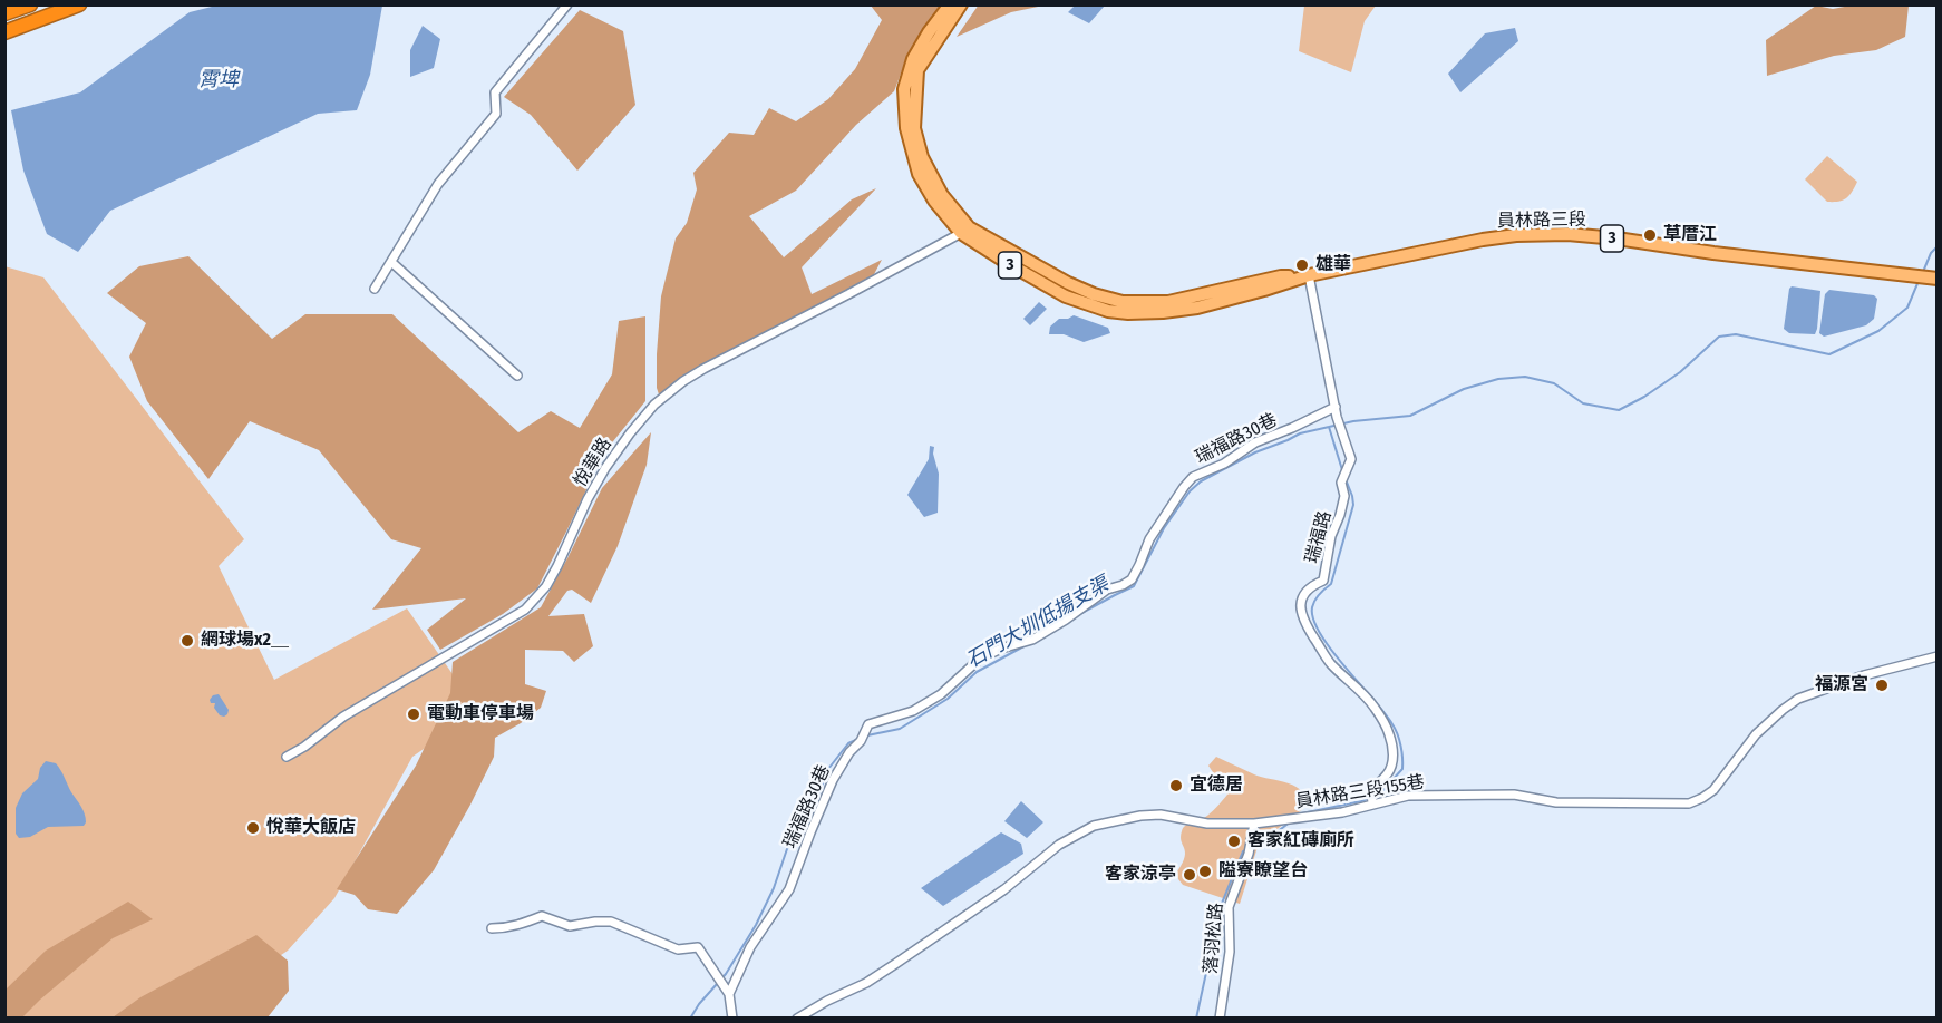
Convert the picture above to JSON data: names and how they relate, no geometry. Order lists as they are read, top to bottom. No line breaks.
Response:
{"streets":{"main road":["員林路三段","3"],"street":["瑞福路30巷","悅華路","瑞福路","員林路三段155巷","落羽松路"]},"crossings":[["員林路三段","悅華路"],["員林路三段","瑞福路"],["瑞福路30巷","瑞福路"],["瑞福路","員林路三段155巷"],["員林路三段155巷","落羽松路"]],"water":["霄埤","石門大圳低揚支渠"],"places":["草厝江","雄華","網球場x2＿","福源宮","電動車停車場","宜德居","悅華大飯店","客家紅磚廁所","隘寮瞭望台","客家涼亭"]}
